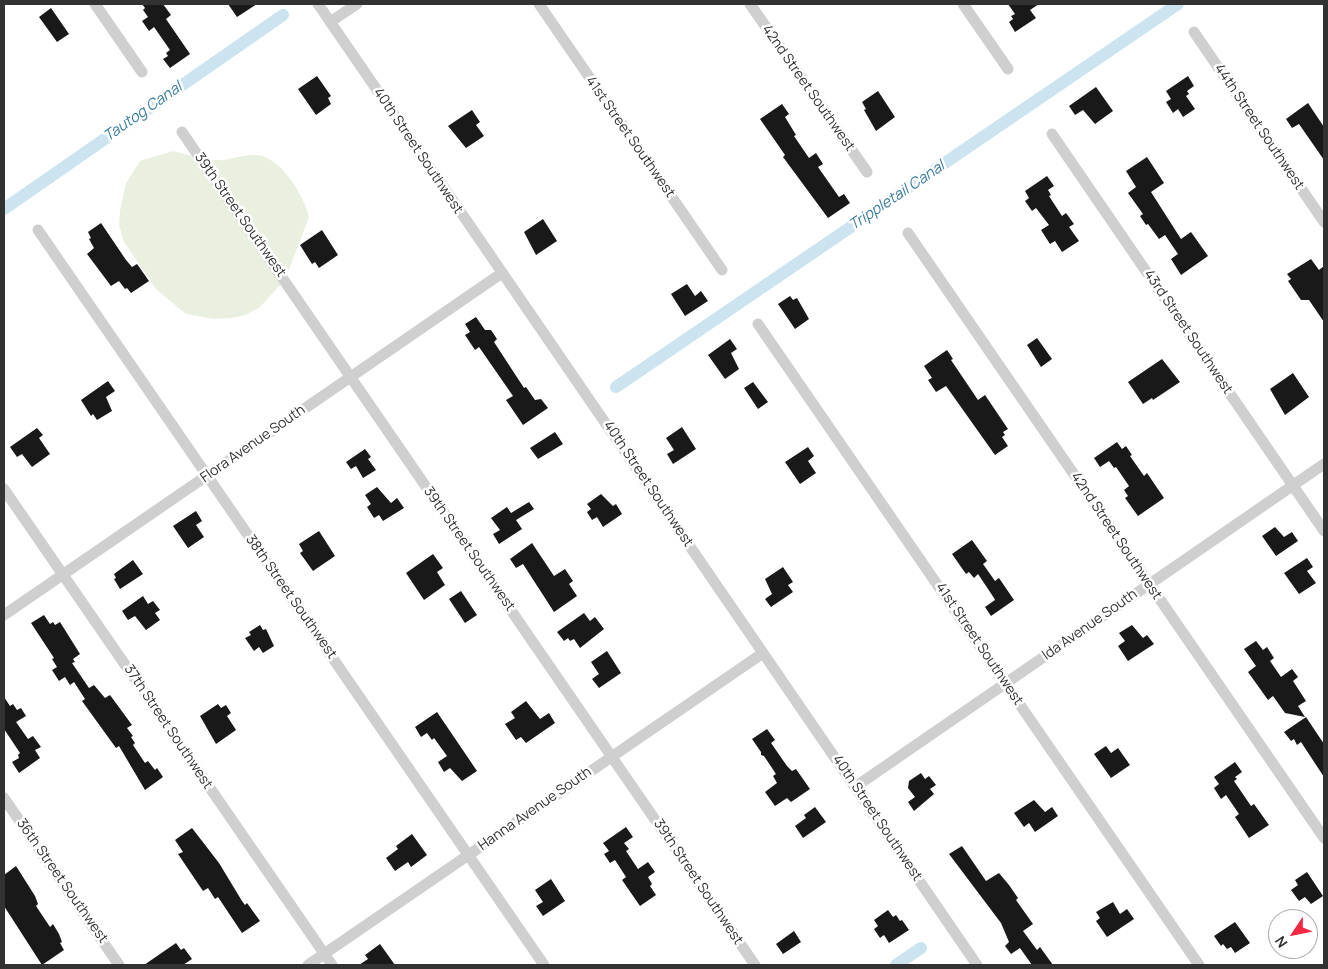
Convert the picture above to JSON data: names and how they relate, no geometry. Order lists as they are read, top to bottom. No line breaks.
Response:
{"streets":{"street":["42nd Street Southwest","44th Street Southwest","41st Street Southwest","40th Street Southwest","39th Street Southwest","43rd Street Southwest","Flora Avenue South","38th Street Southwest","Ida Avenue South","37th Street Southwest","Hanna Avenue South","36th Street Southwest"]},"crossings":[["42nd Street Southwest","Ida Avenue South"],["41st Street Southwest","Ida Avenue South"],["40th Street Southwest","Flora Avenue South"],["40th Street Southwest","Ida Avenue South"],["40th Street Southwest","Hanna Avenue South"],["39th Street Southwest","Flora Avenue South"],["39th Street Southwest","Hanna Avenue South"],["43rd Street Southwest","Ida Avenue South"],["Flora Avenue South","38th Street Southwest"],["Flora Avenue South","37th Street Southwest"],["38th Street Southwest","Hanna Avenue South"],["37th Street Southwest","Hanna Avenue South"]],"water":["Tautog Canal","Trippletail Canal"],"north":"bottom left"}
